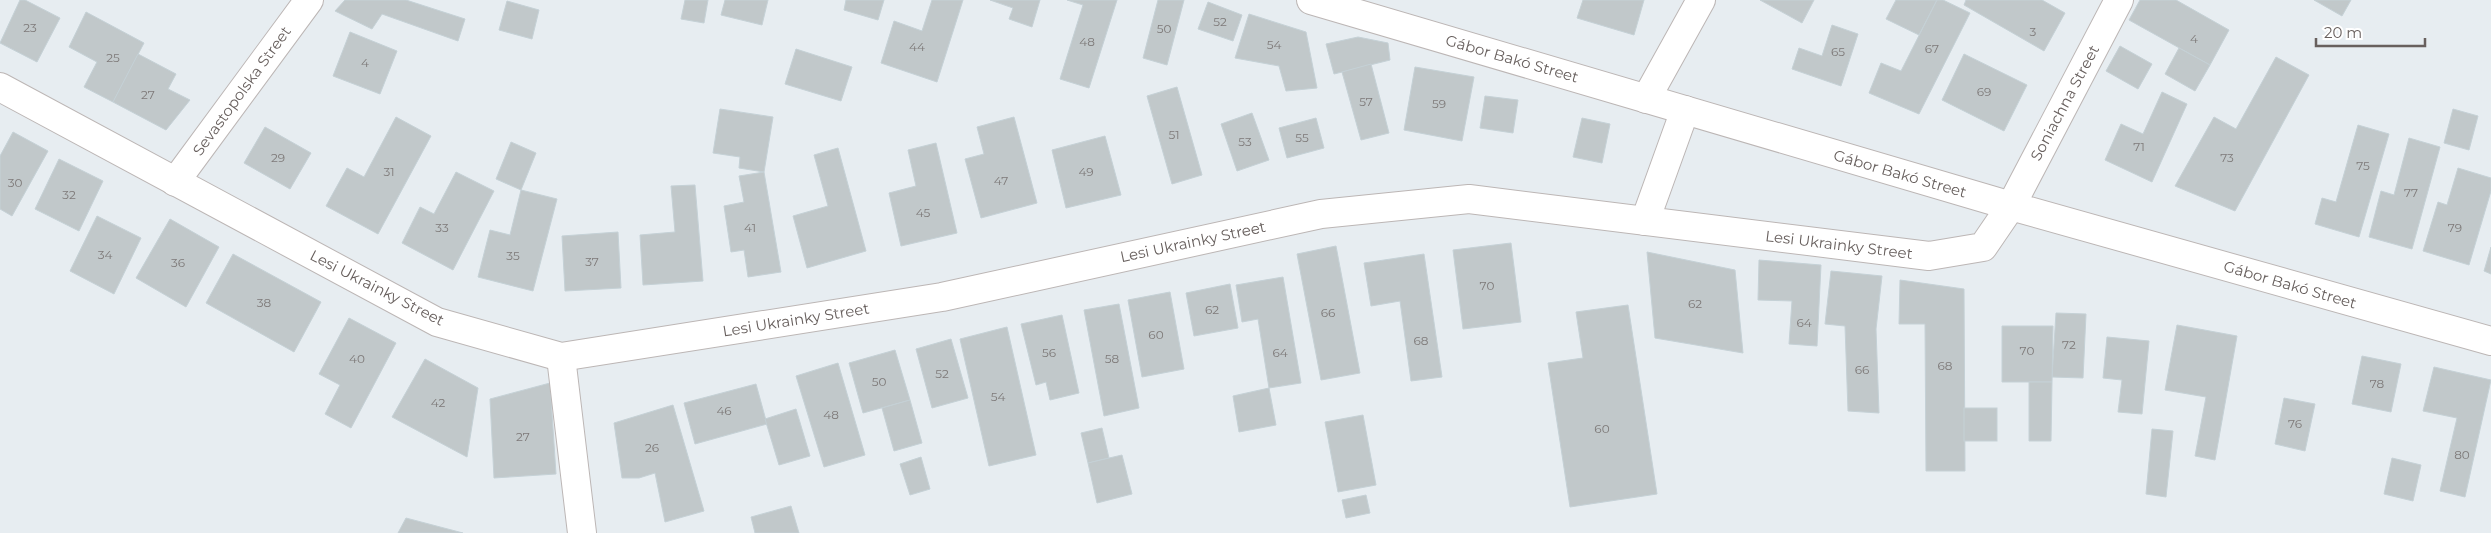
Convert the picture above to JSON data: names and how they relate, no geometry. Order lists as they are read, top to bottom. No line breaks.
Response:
{"streets":{"street":["Gábor Bakó Street","Sevastopolska Street","Soniachna Street","Lesi Ukrainky Street"]},"crossings":[["Gábor Bakó Street","Soniachna Street"],["Gábor Bakó Street","Lesi Ukrainky Street"],["Sevastopolska Street","Lesi Ukrainky Street"],["Soniachna Street","Lesi Ukrainky Street"]],"house_numbers":["52","23","50","3","4","48","54","44","67","65","25","4","69","27","57","59","51","55","53","71","29","73","75","31","49","47","30","77","32","45","33","41","79","34","35","37","36","70","38","62","62","66","64","60","68","72","70","56","64","40","58","68","66","52","50","78","54","42","46","48","76","60","27","26","80"],"scale_bar":"20 m"}
